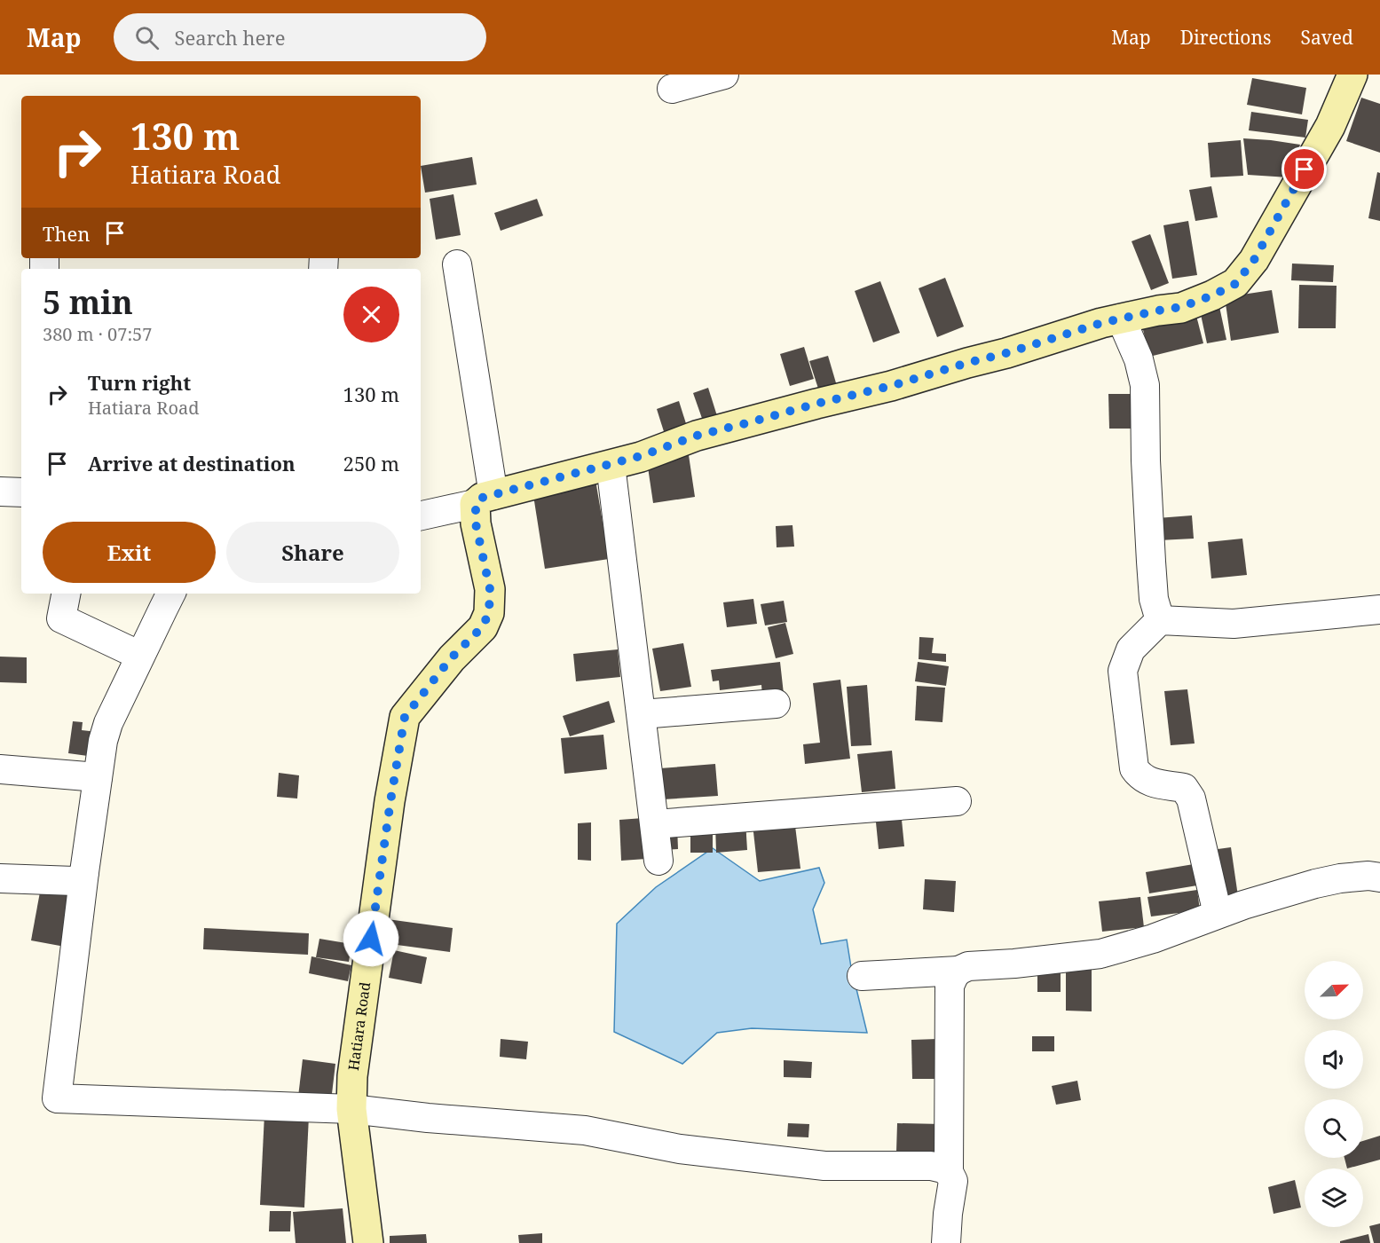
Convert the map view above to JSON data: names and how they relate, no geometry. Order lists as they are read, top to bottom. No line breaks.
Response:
{"streets":{"street":["Hatiara Road"]},"north":"top right","page":{"header":"Map","search":"Search here","nav":["Map","Directions","Saved"],"turn":["130 m","Hatiara Road"],"then":"Then","heading":["5 min","380 m · 07:57"],"list":[{"name":"Turn right","note":"Hatiara Road","value":"130 m"},{"name":"Arrive at destination","value":"250 m"}],"buttons":["Exit","Share"]}}
